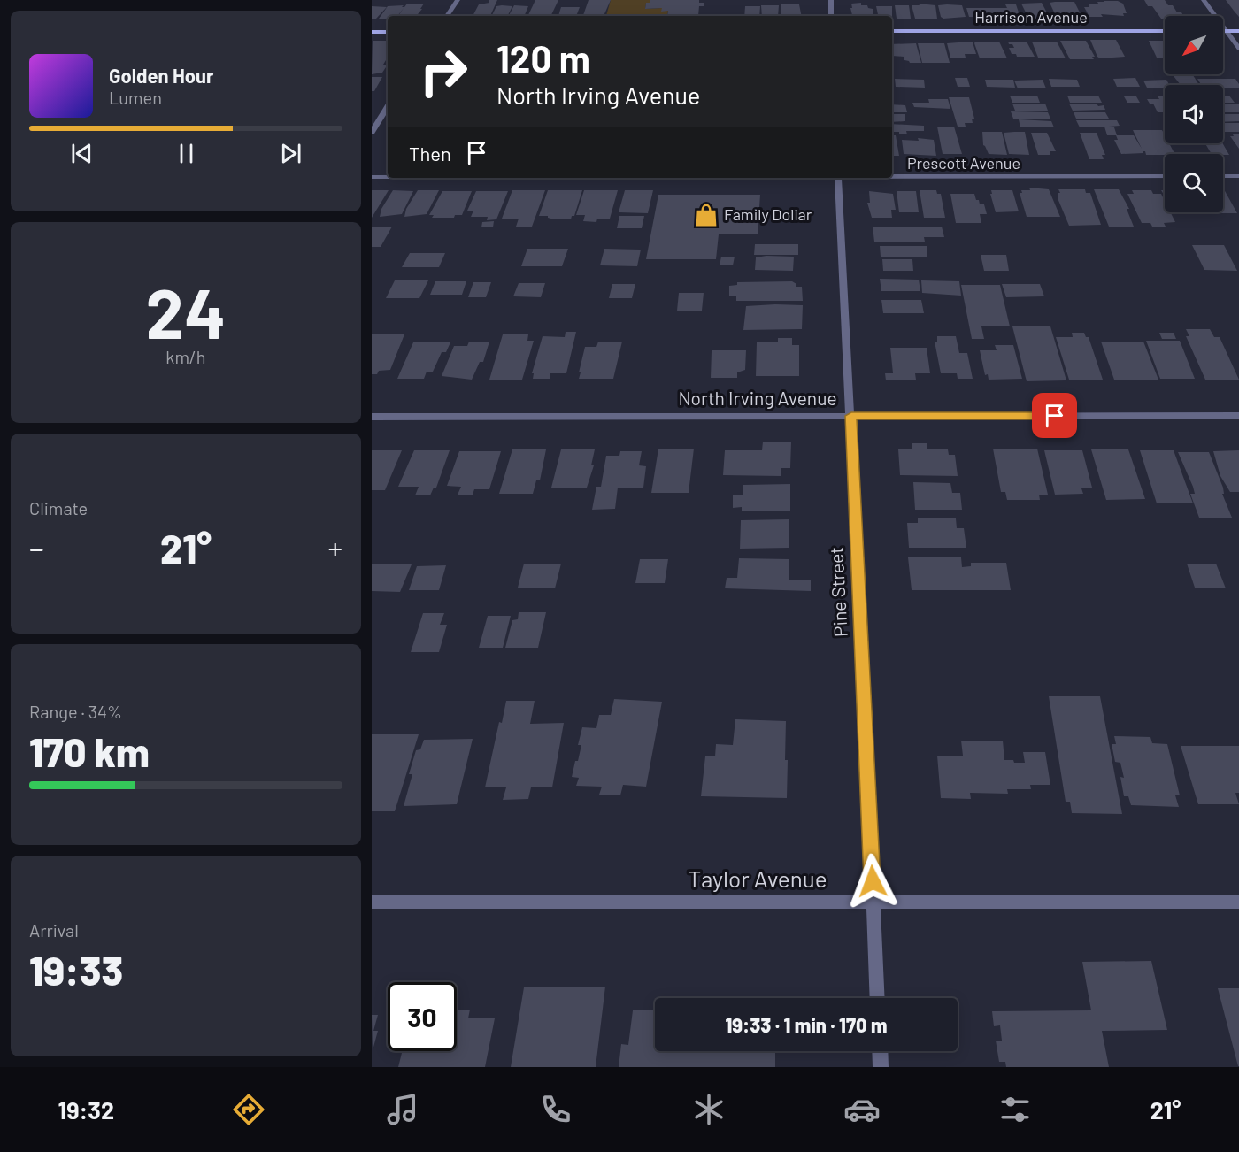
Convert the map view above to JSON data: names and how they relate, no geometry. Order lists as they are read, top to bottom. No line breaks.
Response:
{"streets":{"main road":["Harrison Avenue"],"street":["Prescott Avenue","North Irving Avenue","Pine Street","Taylor Avenue"]},"crossings":[["North Irving Avenue","Pine Street"],["Pine Street","Taylor Avenue"]],"places":{"shop":["Family Dollar"]},"north":"bottom left","page":{"turn":["120 m","North Irving Avenue"],"song":["Golden Hour","Lumen"],"then":"Then","tile":[["24","km/h"],"Climate",["Range · 34%","170 km"],["Arrival","19:33"]],"heat":["−","21°","+"],"limit":"30","trip":"19:33 · 1 min · 170 m","tabs":["19:32","21°"]}}
